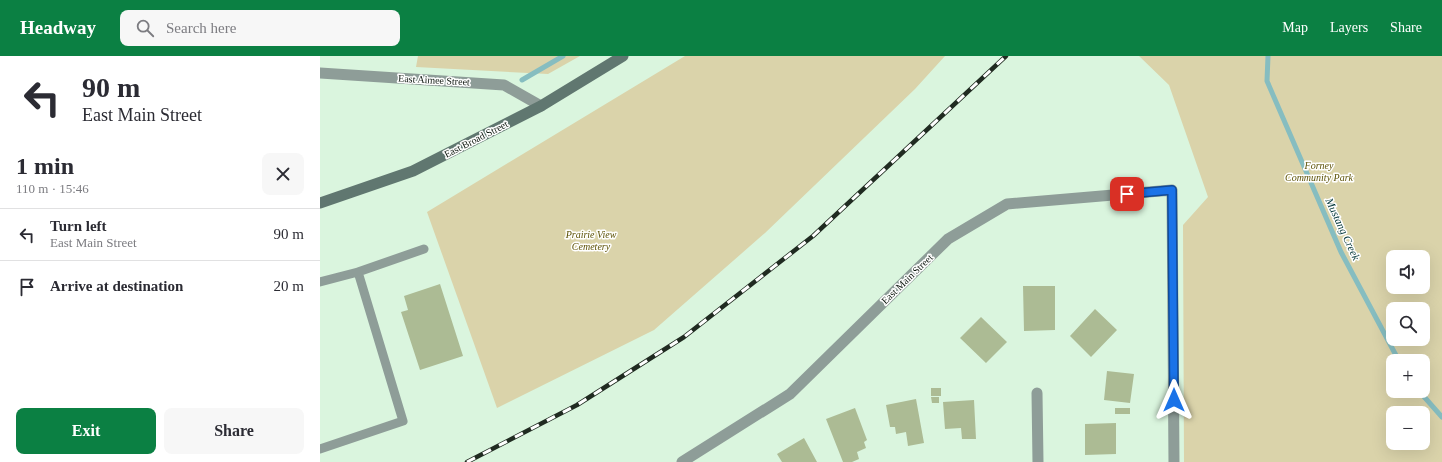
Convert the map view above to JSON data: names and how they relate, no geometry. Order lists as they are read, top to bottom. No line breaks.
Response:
{"streets":{"main road":["East Broad Street"],"street":["East Aimee Street","East Main Street"]},"crossings":[["East Aimee Street","East Broad Street"]],"water":["Mustang Creek"],"parks":["Forney Community Park","Prairie View Cemetery"],"page":{"header":"Headway","search":"Search here","nav":["Map","Layers","Share"],"turn":["90 m","East Main Street"],"heading":["1 min","110 m · 15:46"],"list":[{"name":"Turn left","note":"East Main Street","value":"90 m"},{"name":"Arrive at destination","value":"20 m"}],"map_buttons":["+","−"],"buttons":["Exit","Share"]}}
